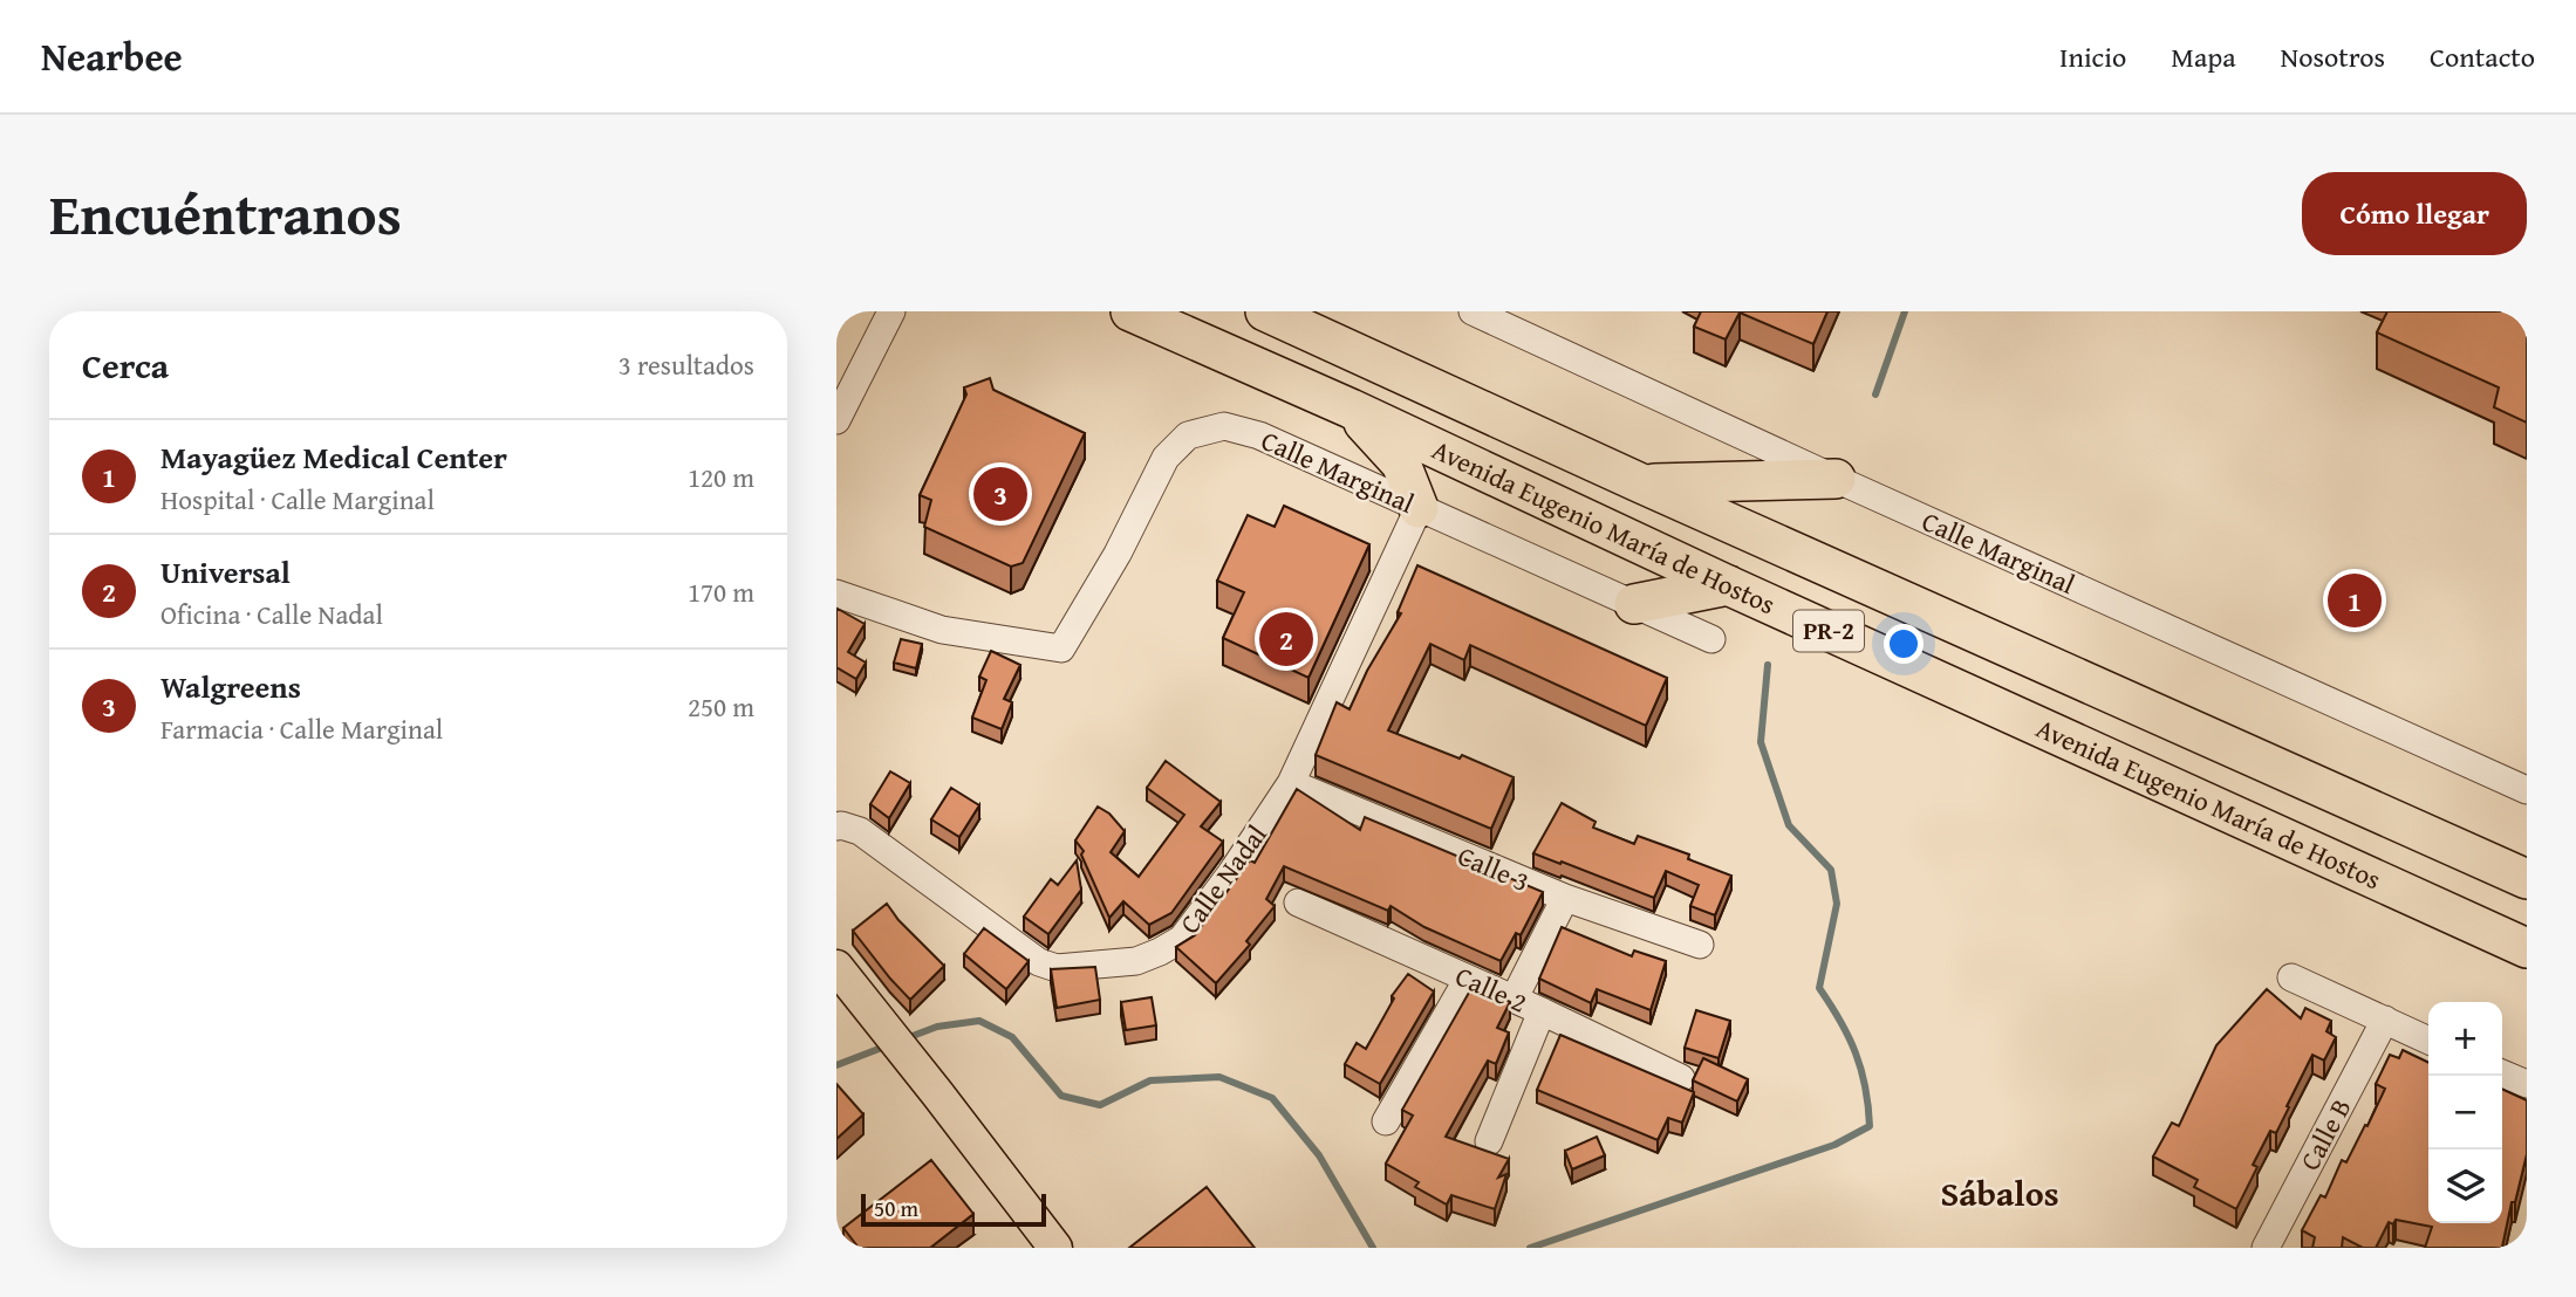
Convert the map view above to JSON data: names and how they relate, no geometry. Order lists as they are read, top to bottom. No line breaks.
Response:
{"streets":{"highway":["Avenida Eugenio María de Hostos","PR-2"],"street":["Calle Marginal","Calle 3","Calle Nadal","Calle 2","Calle B"]},"crossings":[["Calle Marginal","Calle Nadal"],["Calle 3","Calle Nadal"]],"districts":["Sábalos"],"scale_bar":"50 m","page":{"header":"Nearbee","nav":["Inicio","Mapa","Nosotros","Contacto"],"title":"Encuéntranos","buttons":"Cómo llegar","heading":["Cerca","3 resultados"],"list":[{"mark":"1","name":"Mayagüez Medical Center","note":"Hospital · Calle Marginal","value":"120 m"},{"mark":"2","name":"Universal","note":"Oficina · Calle Nadal","value":"170 m"},{"mark":"3","name":"Walgreens","note":"Farmacia · Calle Marginal","value":"250 m"}],"pins":["3","1","2"],"map_buttons":["+","−"],"scale":"50 m"}}
